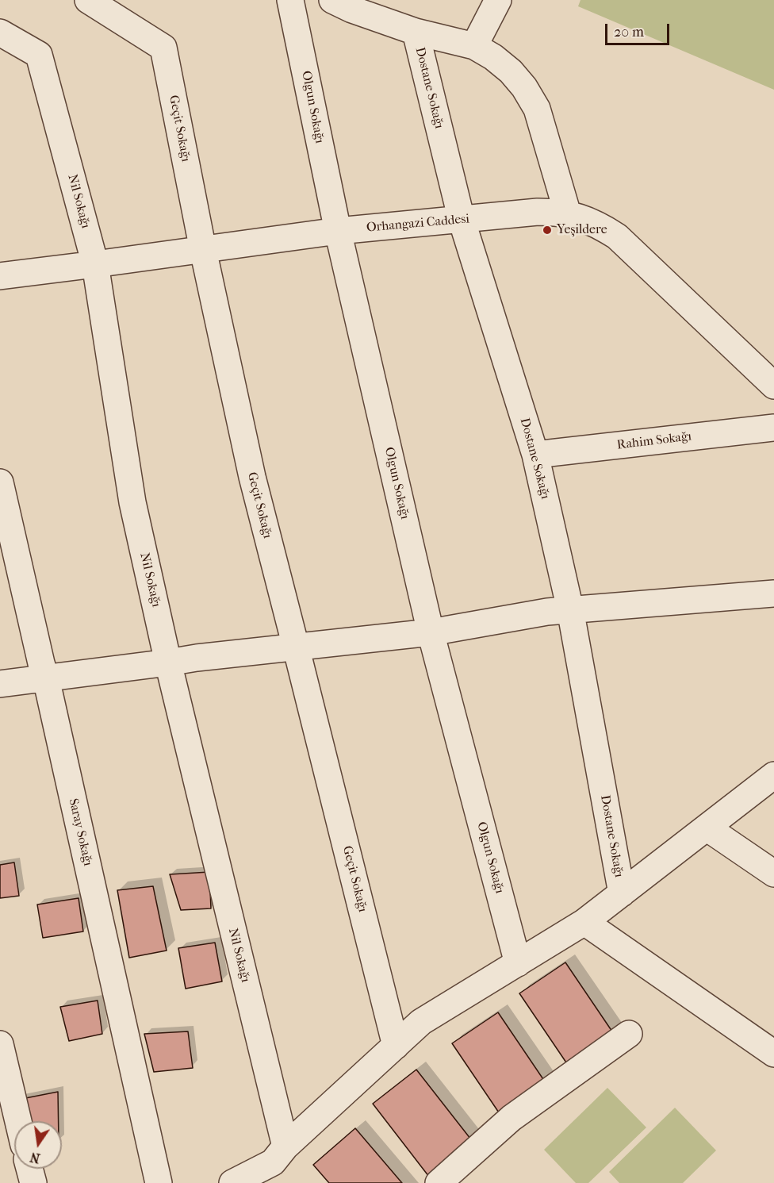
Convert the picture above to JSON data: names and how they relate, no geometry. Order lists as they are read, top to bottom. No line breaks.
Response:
{"streets":{"street":["Dostane Sokağı","Olgun Sokağı","Geçit Sokağı","Nil Sokağı","Orhangazi Caddesi","Rahim Sokağı","Saray Sokağı"]},"crossings":[["Dostane Sokağı","Orhangazi Caddesi"],["Dostane Sokağı","Rahim Sokağı"],["Olgun Sokağı","Orhangazi Caddesi"],["Geçit Sokağı","Orhangazi Caddesi"],["Nil Sokağı","Orhangazi Caddesi"]],"places":["Yeşildere"],"scale_bar":"20 m","north":"bottom"}
